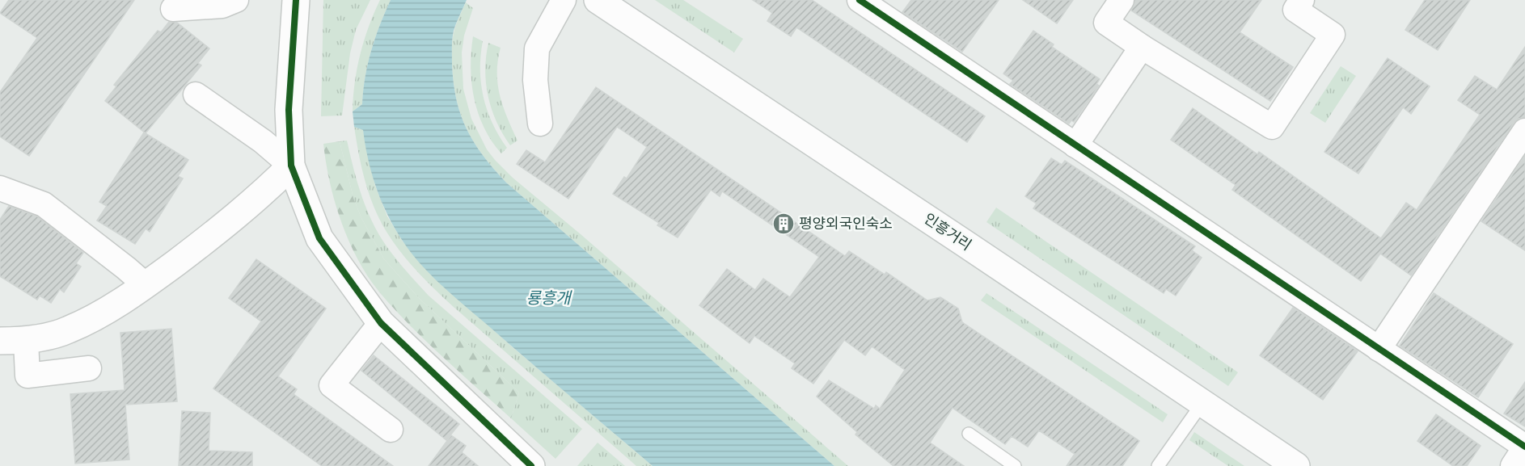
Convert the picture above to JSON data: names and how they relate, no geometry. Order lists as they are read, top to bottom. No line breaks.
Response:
{"streets":{"street":["인흥거리"]},"water":["룡흥개"],"places":{"building":["평양외국인숙소"]}}
